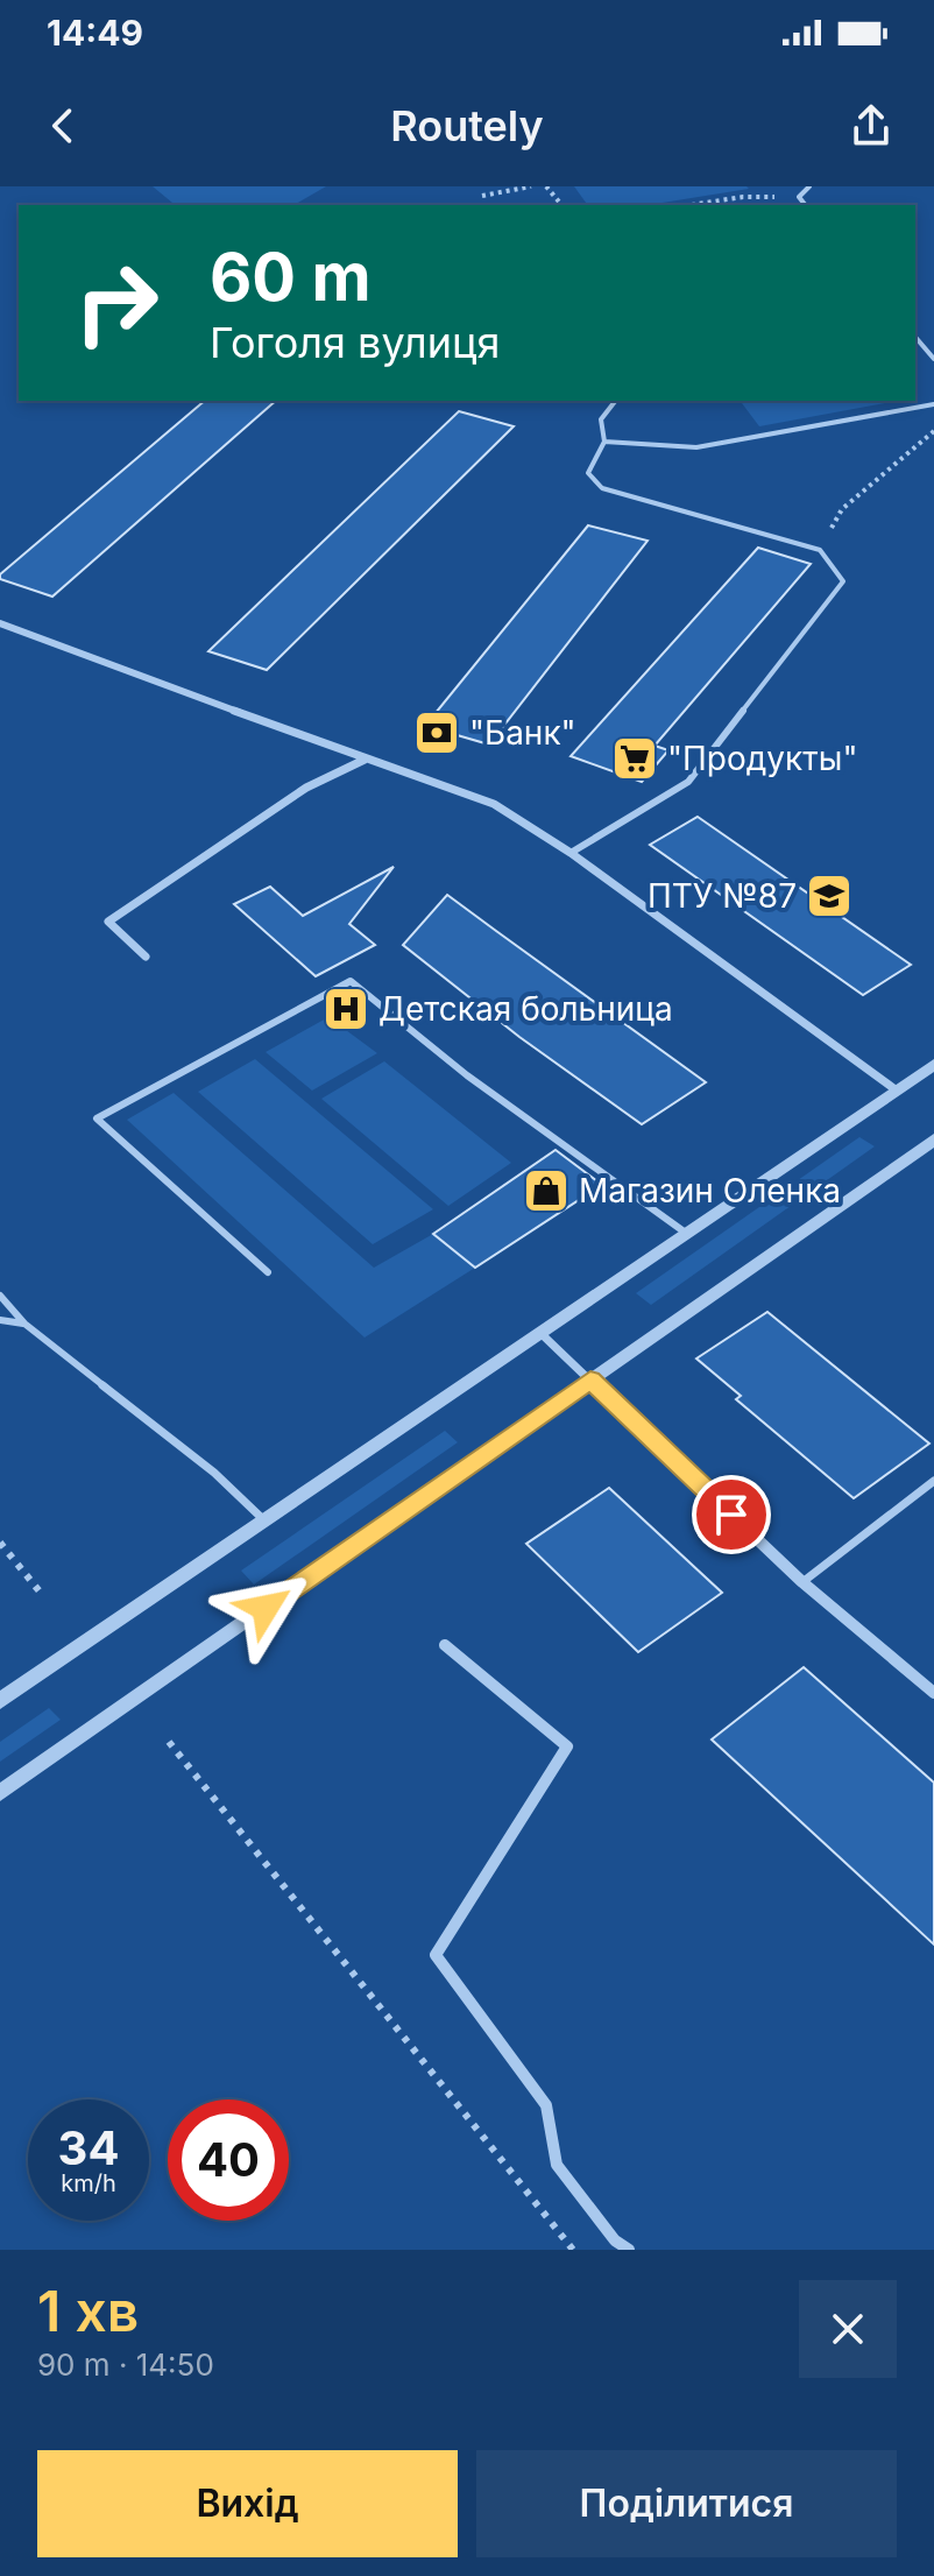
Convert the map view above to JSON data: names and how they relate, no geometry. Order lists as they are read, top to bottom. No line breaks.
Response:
{"places":{"bank":["\"Банк\""],"supermarket":["\"Продукты\""],"school or university":["ПТУ №87"],"hospital":["Детская больница"],"shop":["Магазин Оленка"]},"page":{"status":"14:49","header":"Routely","turn":["60 m","Гоголя вулиця"],"speed":"34 km/h","limit":"40","heading":["1 хв","90 m · 14:50"],"buttons":["Вихід","Поділитися"]}}
